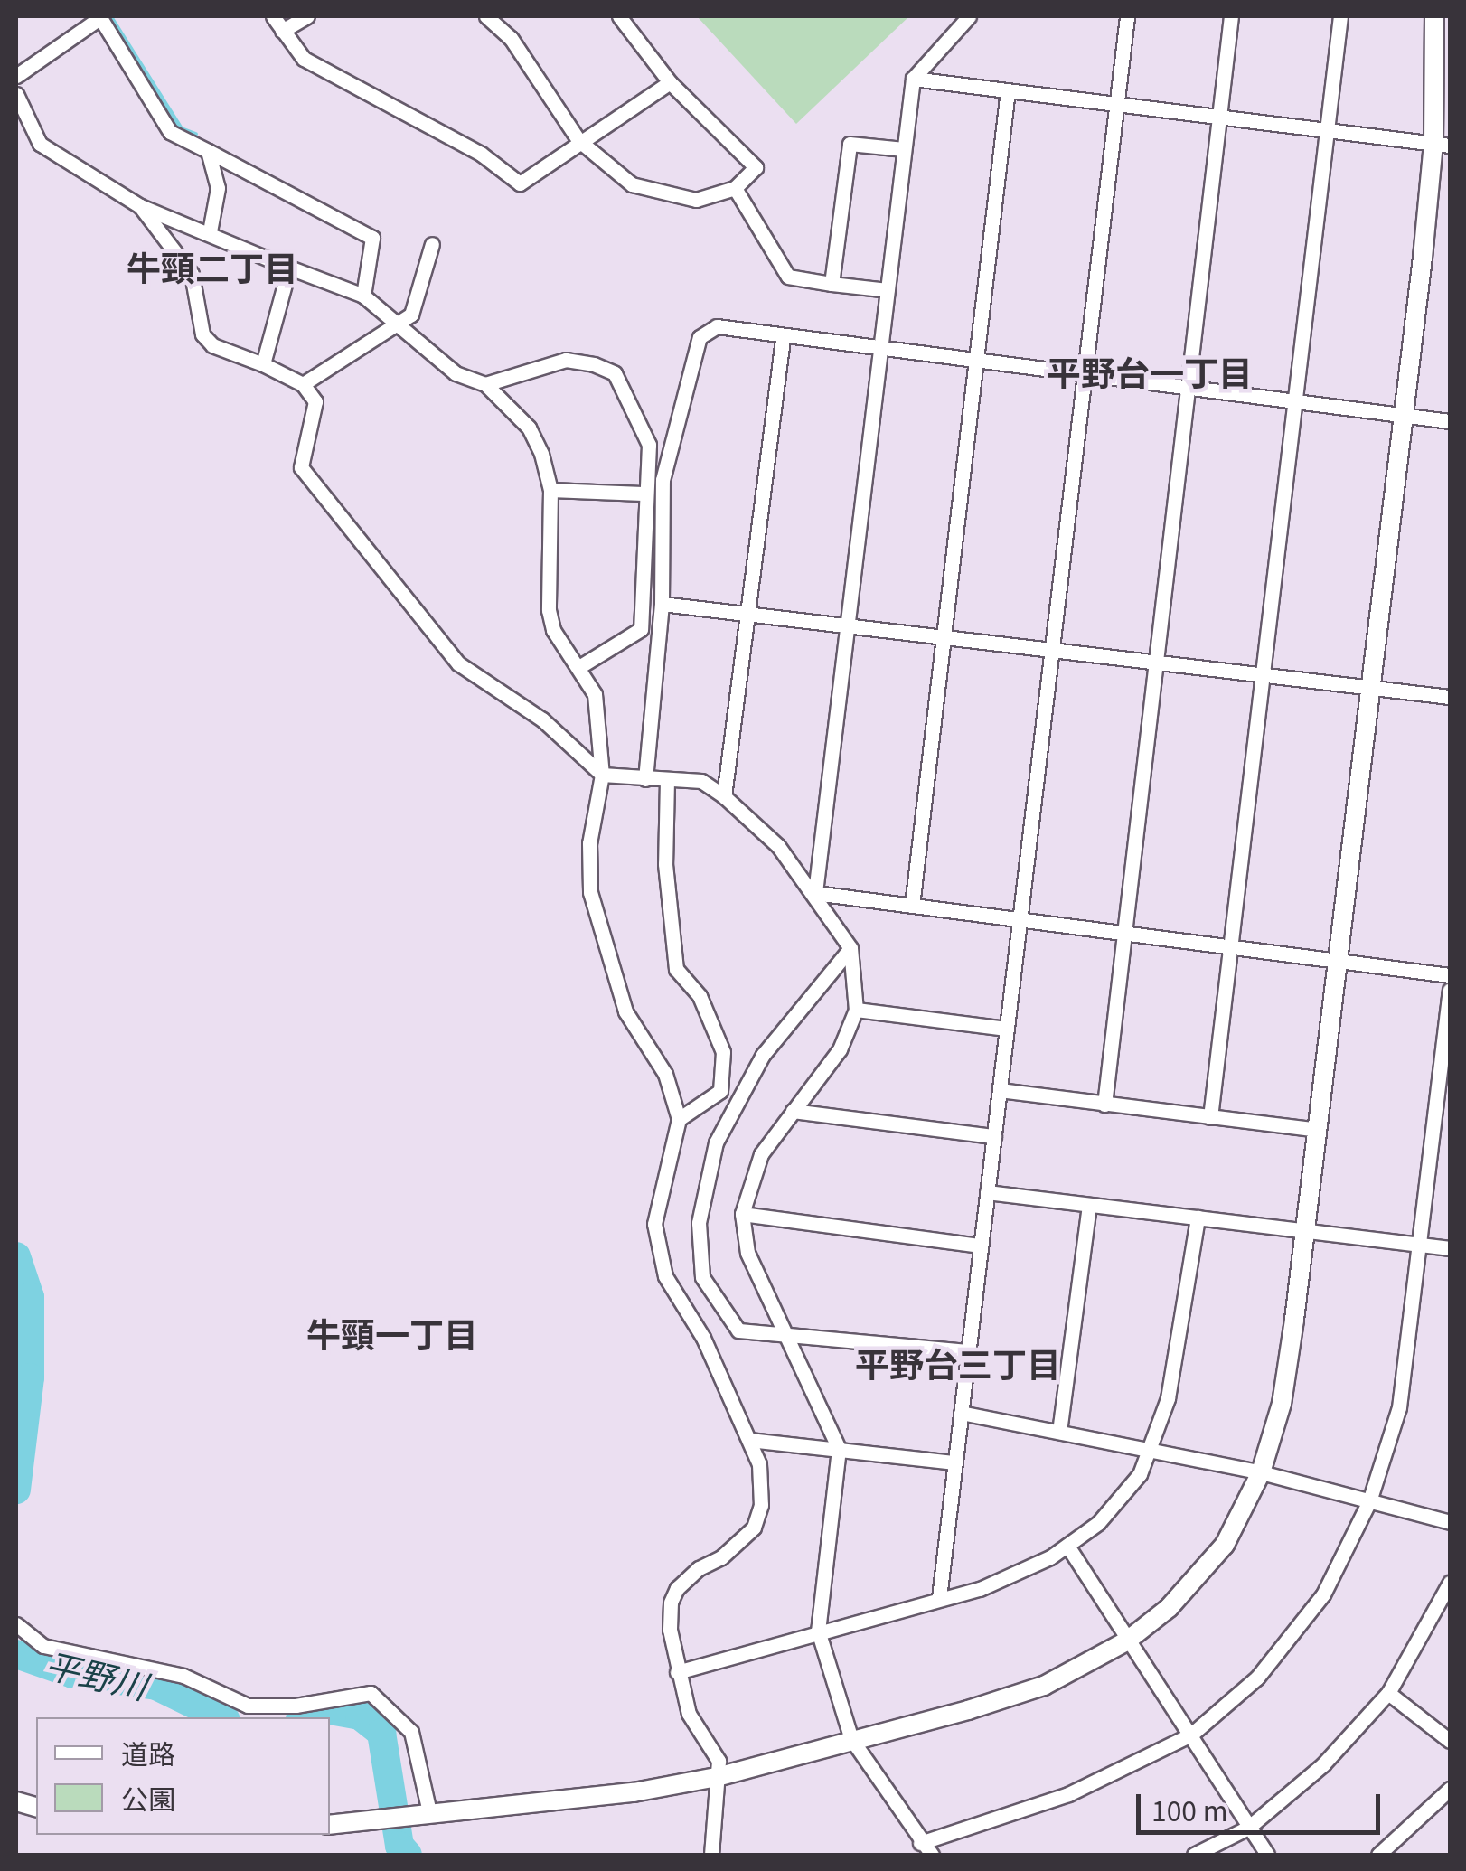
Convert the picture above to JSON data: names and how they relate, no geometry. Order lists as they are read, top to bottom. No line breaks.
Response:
{"districts":["牛頸二丁目","平野台一丁目","牛頸一丁目","平野台三丁目"],"water":["平野川"],"legend":["道路","公園"],"scale_bar":"100 m"}
